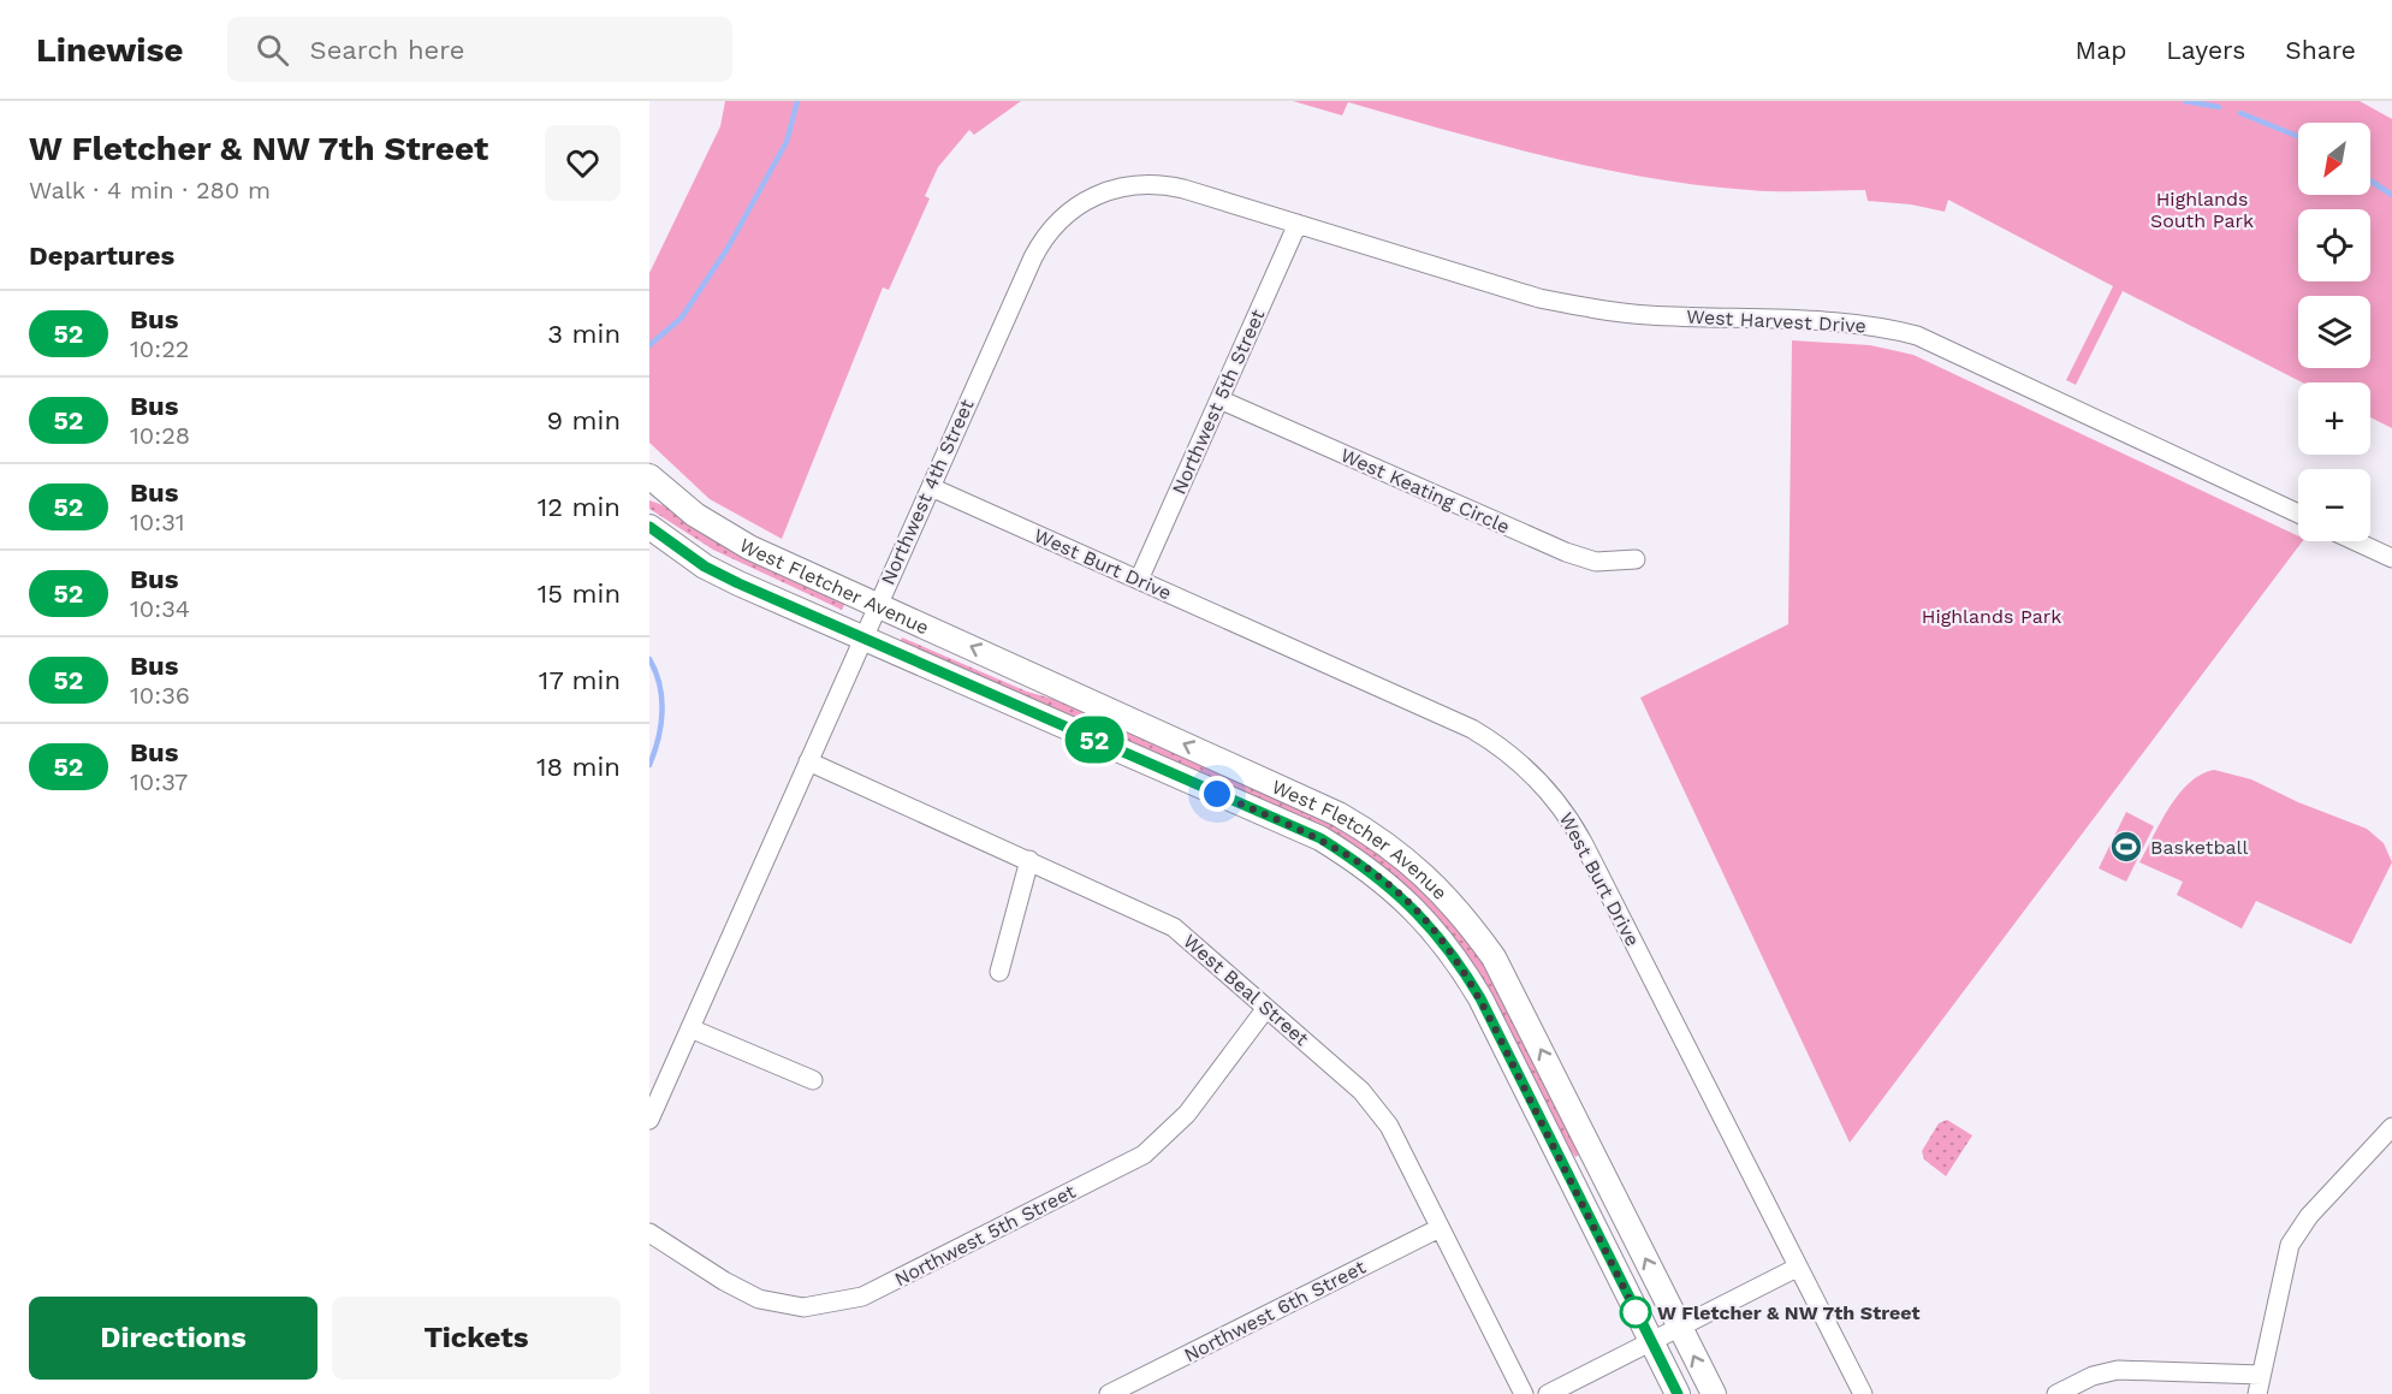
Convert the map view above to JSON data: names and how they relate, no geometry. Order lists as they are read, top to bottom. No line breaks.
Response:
{"streets":{"main road":["West Fletcher Avenue"],"street":["West Harvest Drive","Northwest 5th Street","West Keating Circle","Northwest 4th Street","West Burt Drive","West Beal Street","Northwest 6th Street"]},"crossings":[["West Harvest Drive","Northwest 5th Street"],["West Harvest Drive","Northwest 4th Street"],["Northwest 5th Street","West Keating Circle"],["Northwest 5th Street","Northwest 4th Street"],["Northwest 5th Street","West Burt Drive"],["Northwest 5th Street","West Beal Street"],["Northwest 4th Street","West Burt Drive"],["Northwest 4th Street","West Fletcher Avenue"],["Northwest 4th Street","West Beal Street"],["West Beal Street","Northwest 6th Street"]],"parks":["Highlands South Park","Highlands Park"],"places":{"sports":["Basketball"],"other":["W Fletcher & NW 7th Street"]},"lines":["bus line 52"],"north":"bottom left","page":{"header":"Linewise","search":"Search here","nav":["Map","Layers","Share"],"heading":[["W Fletcher & NW 7th Street","Walk · 4 min · 280 m"],"Departures"],"on_map":"52","map_buttons":["+","−"],"list":[{"mark":"52","name":"Bus","note":"10:22","value":"3 min"},{"mark":"52","name":"Bus","note":"10:28","value":"9 min"},{"mark":"52","name":"Bus","note":"10:31","value":"12 min"},{"mark":"52","name":"Bus","note":"10:34","value":"15 min"},{"mark":"52","name":"Bus","note":"10:36","value":"17 min"},{"mark":"52","name":"Bus","note":"10:37","value":"18 min"}],"buttons":["Directions","Tickets"]}}
